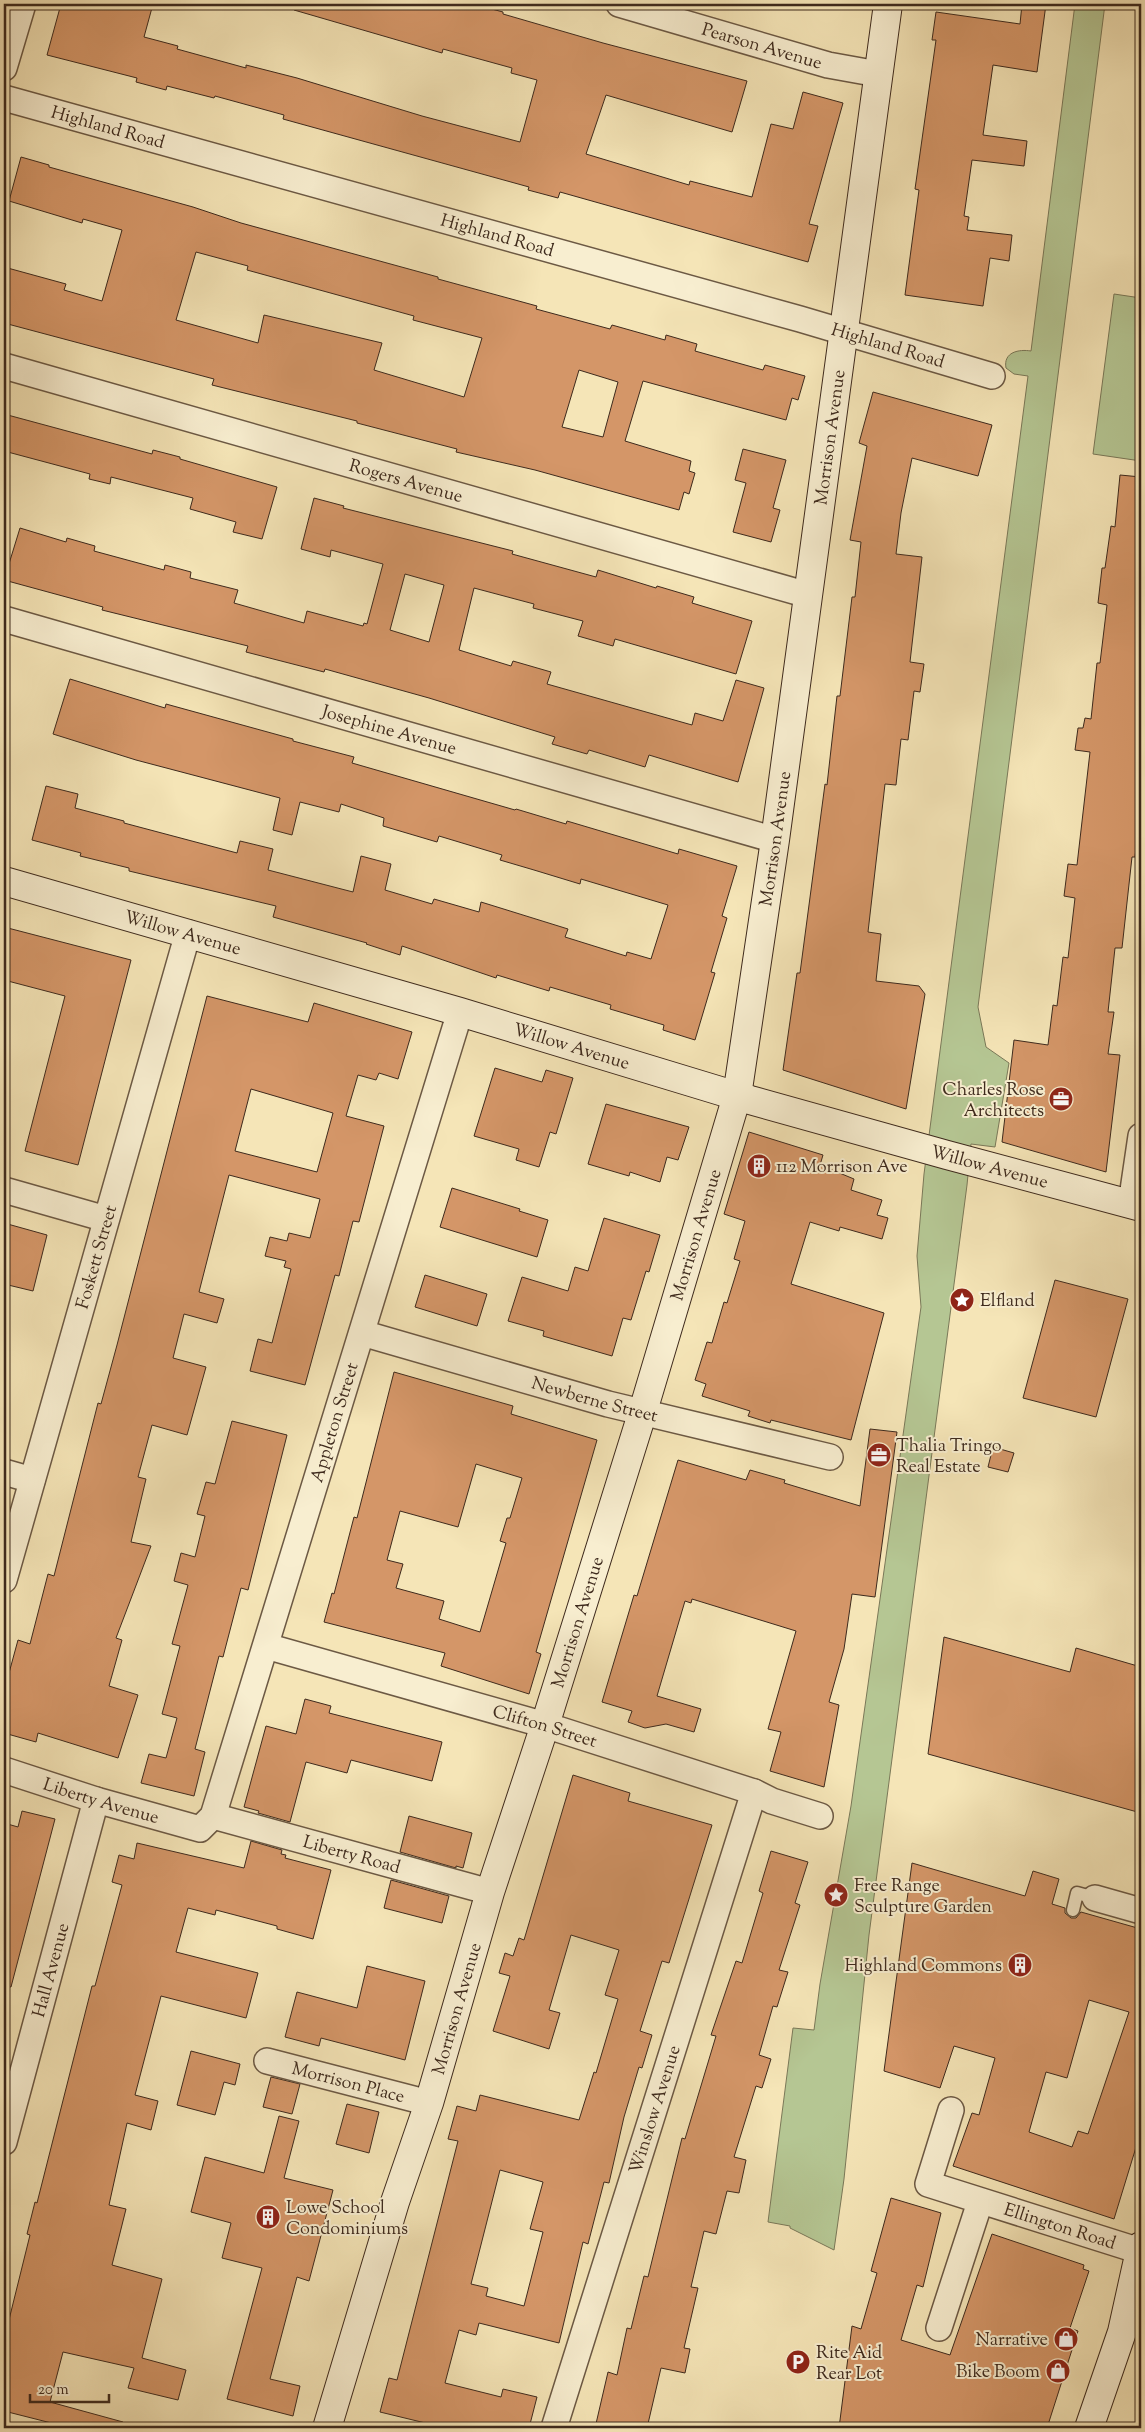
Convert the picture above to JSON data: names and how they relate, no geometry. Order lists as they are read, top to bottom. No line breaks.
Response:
{"streets":{"street":["Pearson Avenue","Highland Road","Morrison Avenue","Rogers Avenue","Josephine Avenue","Willow Avenue","Foskett Street","Newberne Street","Appleton Street","Clifton Street","Liberty Avenue","Liberty Road","Hall Avenue","Morrison Place","Winslow Avenue","Ellington Road"]},"crossings":[["Pearson Avenue","Morrison Avenue"],["Highland Road","Morrison Avenue"],["Morrison Avenue","Rogers Avenue"],["Morrison Avenue","Josephine Avenue"],["Morrison Avenue","Willow Avenue"],["Morrison Avenue","Newberne Street"],["Morrison Avenue","Clifton Street"],["Morrison Avenue","Liberty Road"],["Morrison Avenue","Morrison Place"],["Willow Avenue","Foskett Street"],["Willow Avenue","Appleton Street"],["Newberne Street","Appleton Street"],["Appleton Street","Clifton Street"],["Appleton Street","Liberty Avenue"],["Appleton Street","Liberty Road"],["Clifton Street","Winslow Avenue"],["Liberty Avenue","Liberty Road"],["Liberty Avenue","Hall Avenue"]],"places":{"office":["Charles Rose Architects","Thalia Tringo Real Estate"],"building":["112 Morrison Ave","Highland Commons","Lowe School Condominiums"],"place":["Elfland","Free Range Sculpture Garden"],"shop":["Narrative","Bike Boom"],"parking":["Rite Aid Rear Lot"]},"scale_bar":"20 m"}
